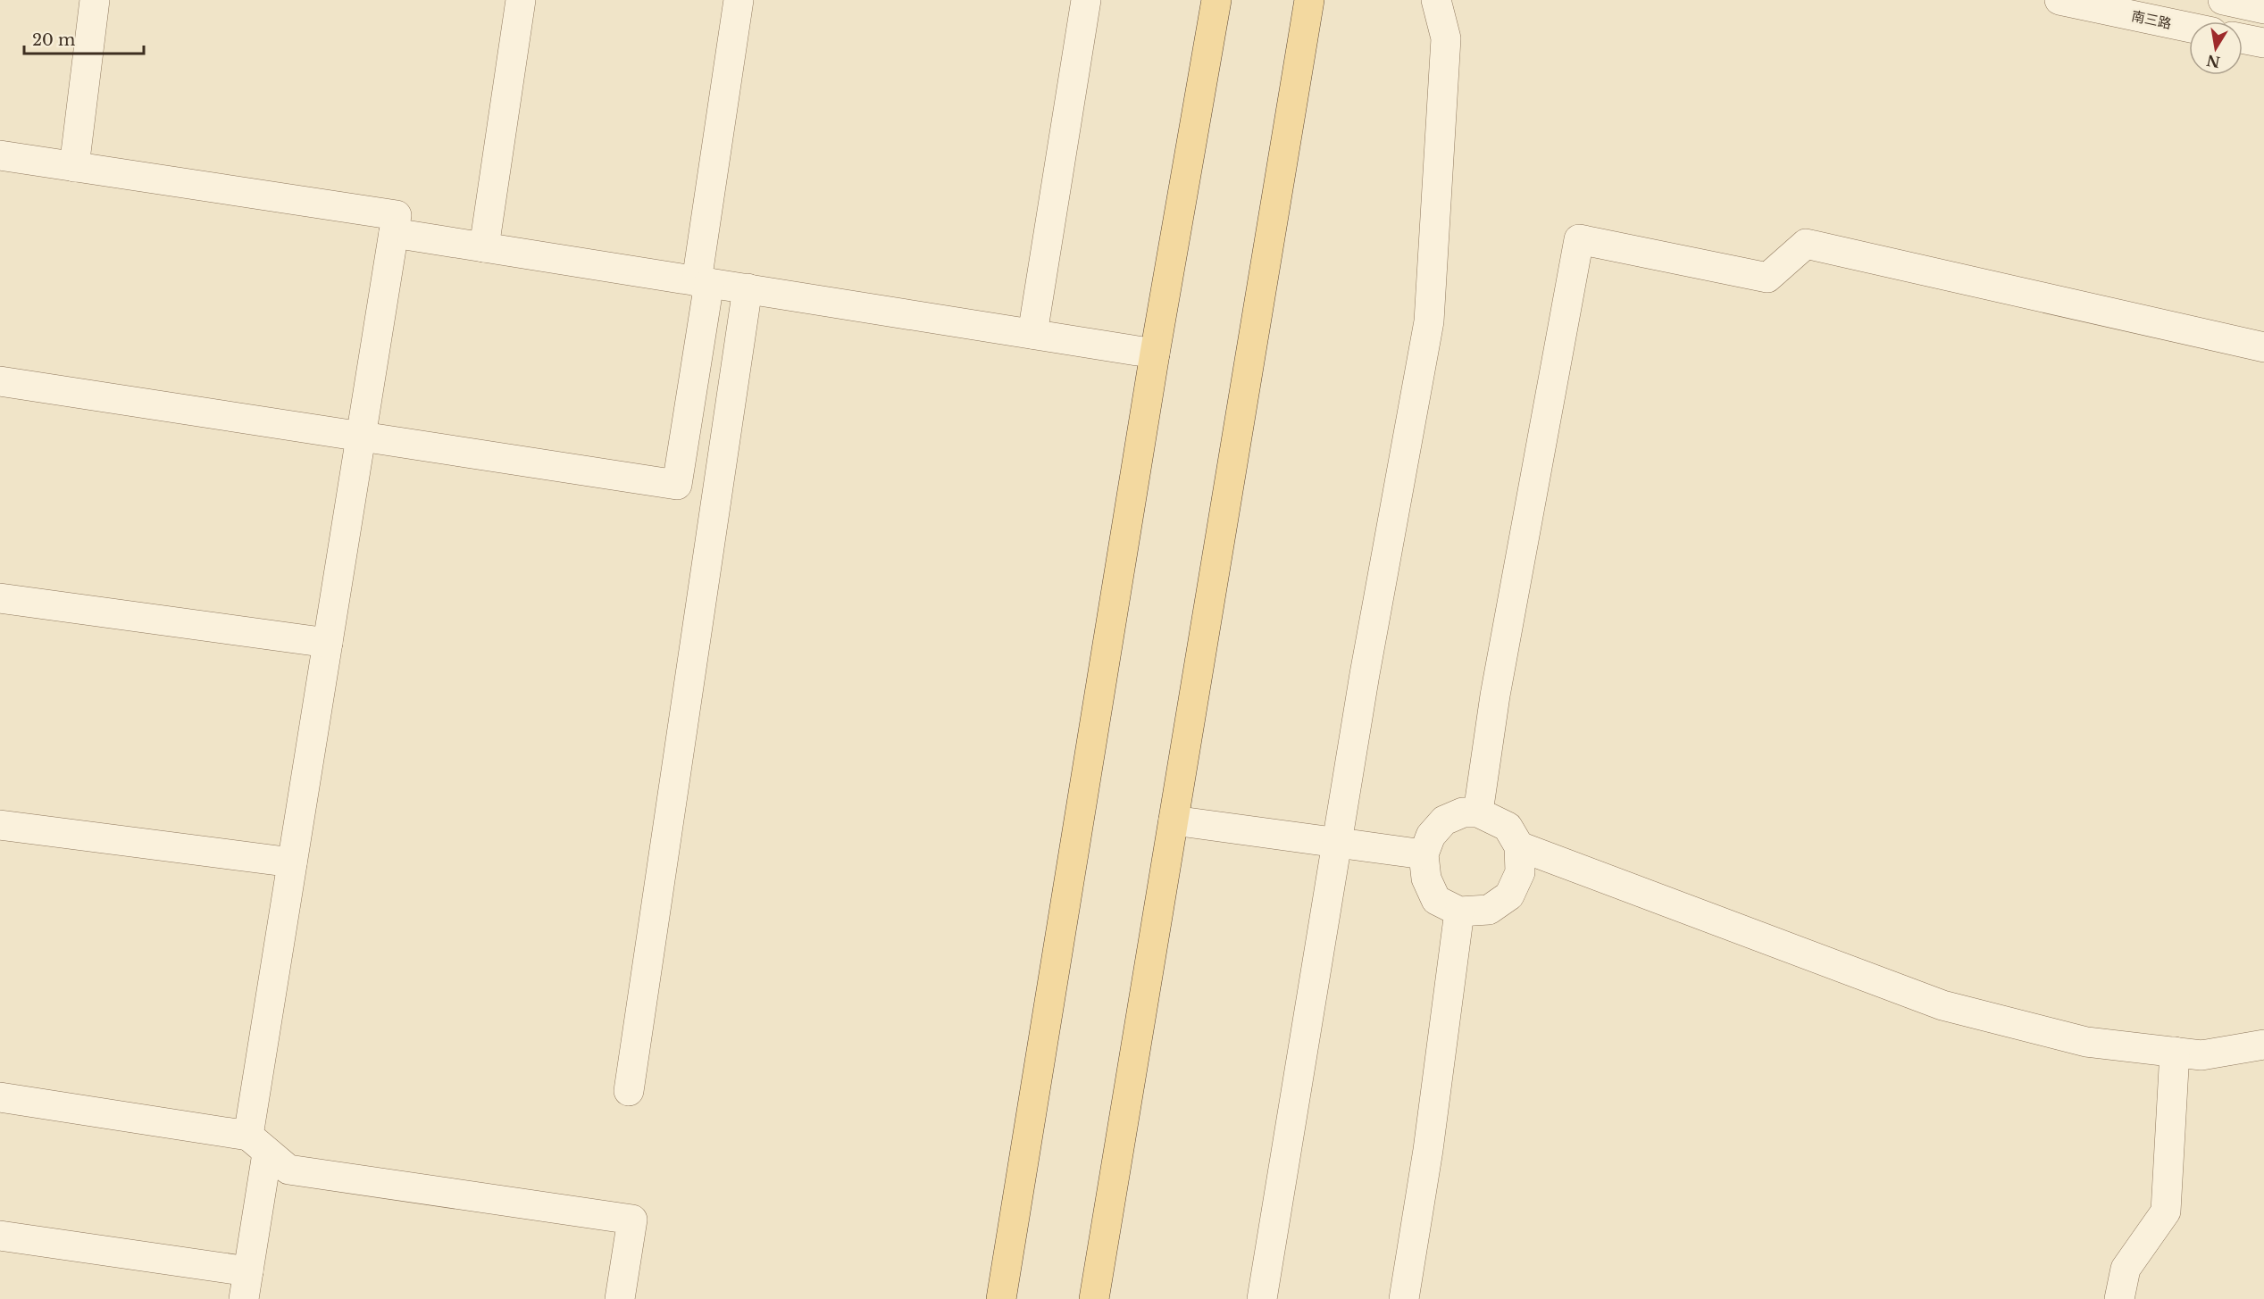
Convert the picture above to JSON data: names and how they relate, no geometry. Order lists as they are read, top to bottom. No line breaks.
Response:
{"streets":{"street":["南三路"]},"scale_bar":"20 m","north":"bottom"}
